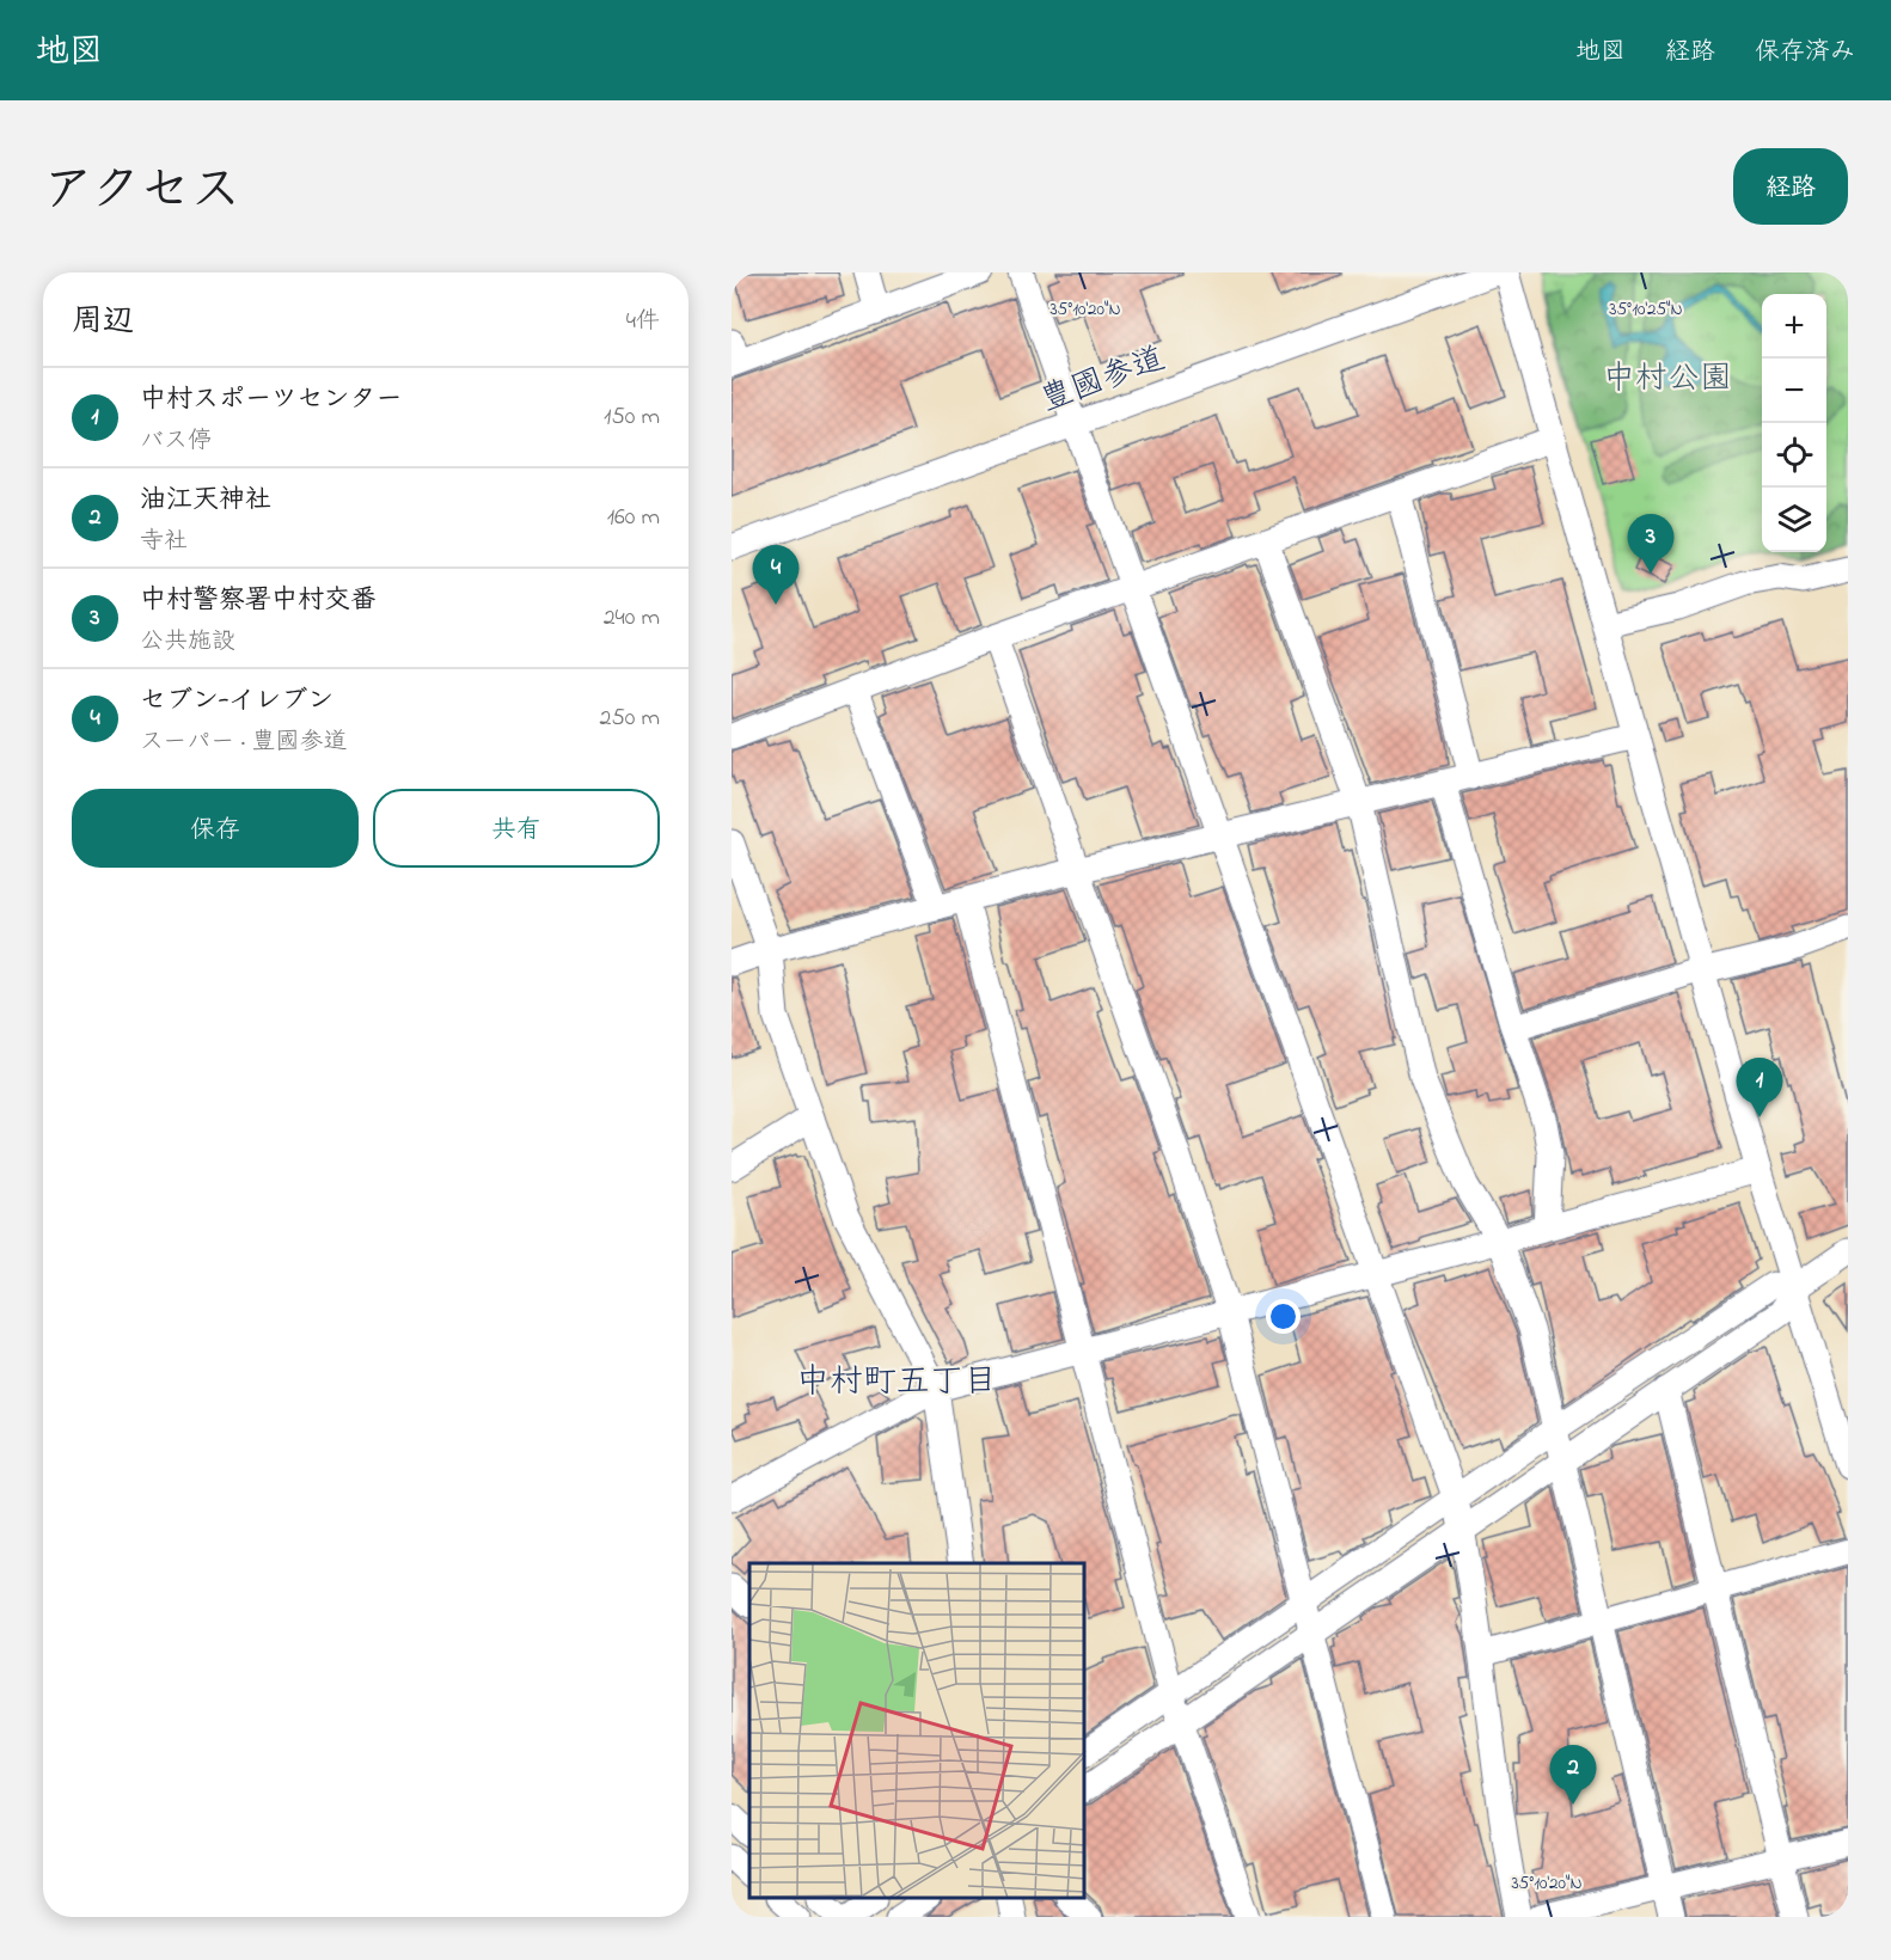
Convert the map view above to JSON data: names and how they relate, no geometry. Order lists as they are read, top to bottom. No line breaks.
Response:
{"streets":{"street":["豊國参道"]},"districts":["中村町五丁目"],"parks":["中村公園"],"page":{"header":"地図","nav":["地図","経路","保存済み"],"title":"アクセス","buttons":["経路",["保存","共有"]],"heading":["周辺","4件"],"map_buttons":["+","−"],"list":[{"mark":"1","name":"中村スポーツセンター","note":"バス停","value":"150 m"},{"mark":"2","name":"油江天神社","note":"寺社","value":"160 m"},{"mark":"3","name":"中村警察署中村交番","note":"公共施設","value":"240 m"},{"mark":"4","name":"セブン-イレブン","note":"スーパー · 豊國参道","value":"250 m"}],"pins":["3","4","1","2"]},"coordinates":["35°10'20\"N","35°10'25\"N"]}
